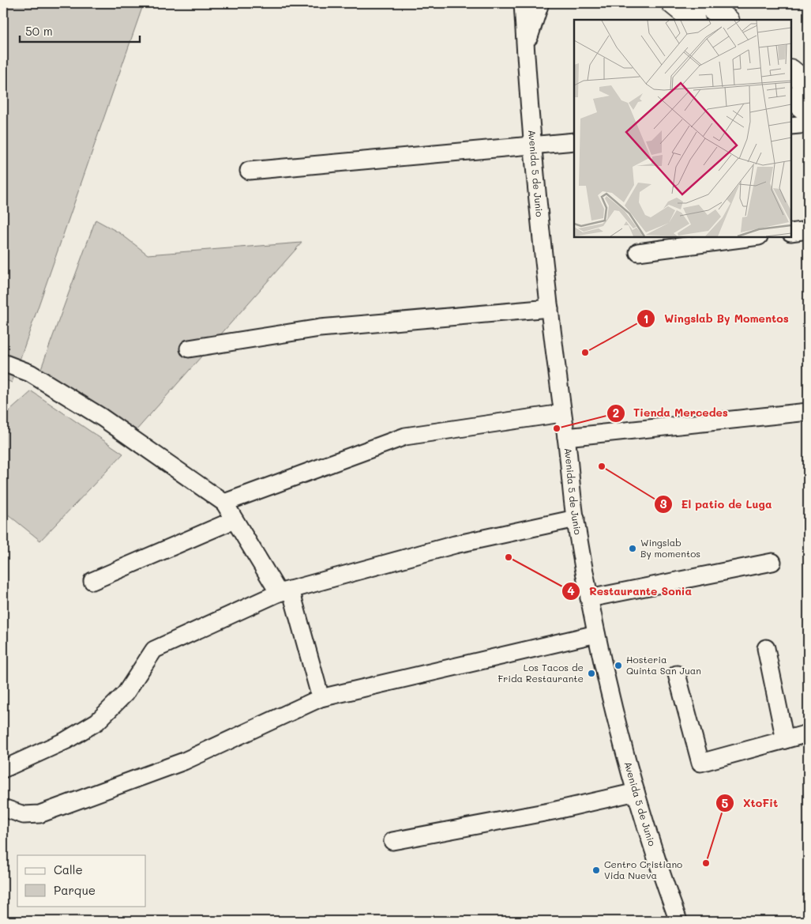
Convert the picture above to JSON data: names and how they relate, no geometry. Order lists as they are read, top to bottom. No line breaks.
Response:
{"streets":{"street":["Avenida 5 de Junio"]},"places":["Wingslab By Momentos","Tienda Mercedes","El patio de Luga","Wingslab By momentos","Restaurante Sonia","Hosteria Quinta San Juan","Los Tacos de Frida Restaurante","XtoFit","Centro Cristiano Vida Nueva"],"legend":["Calle","Parque"],"scale_bar":"50 m"}
